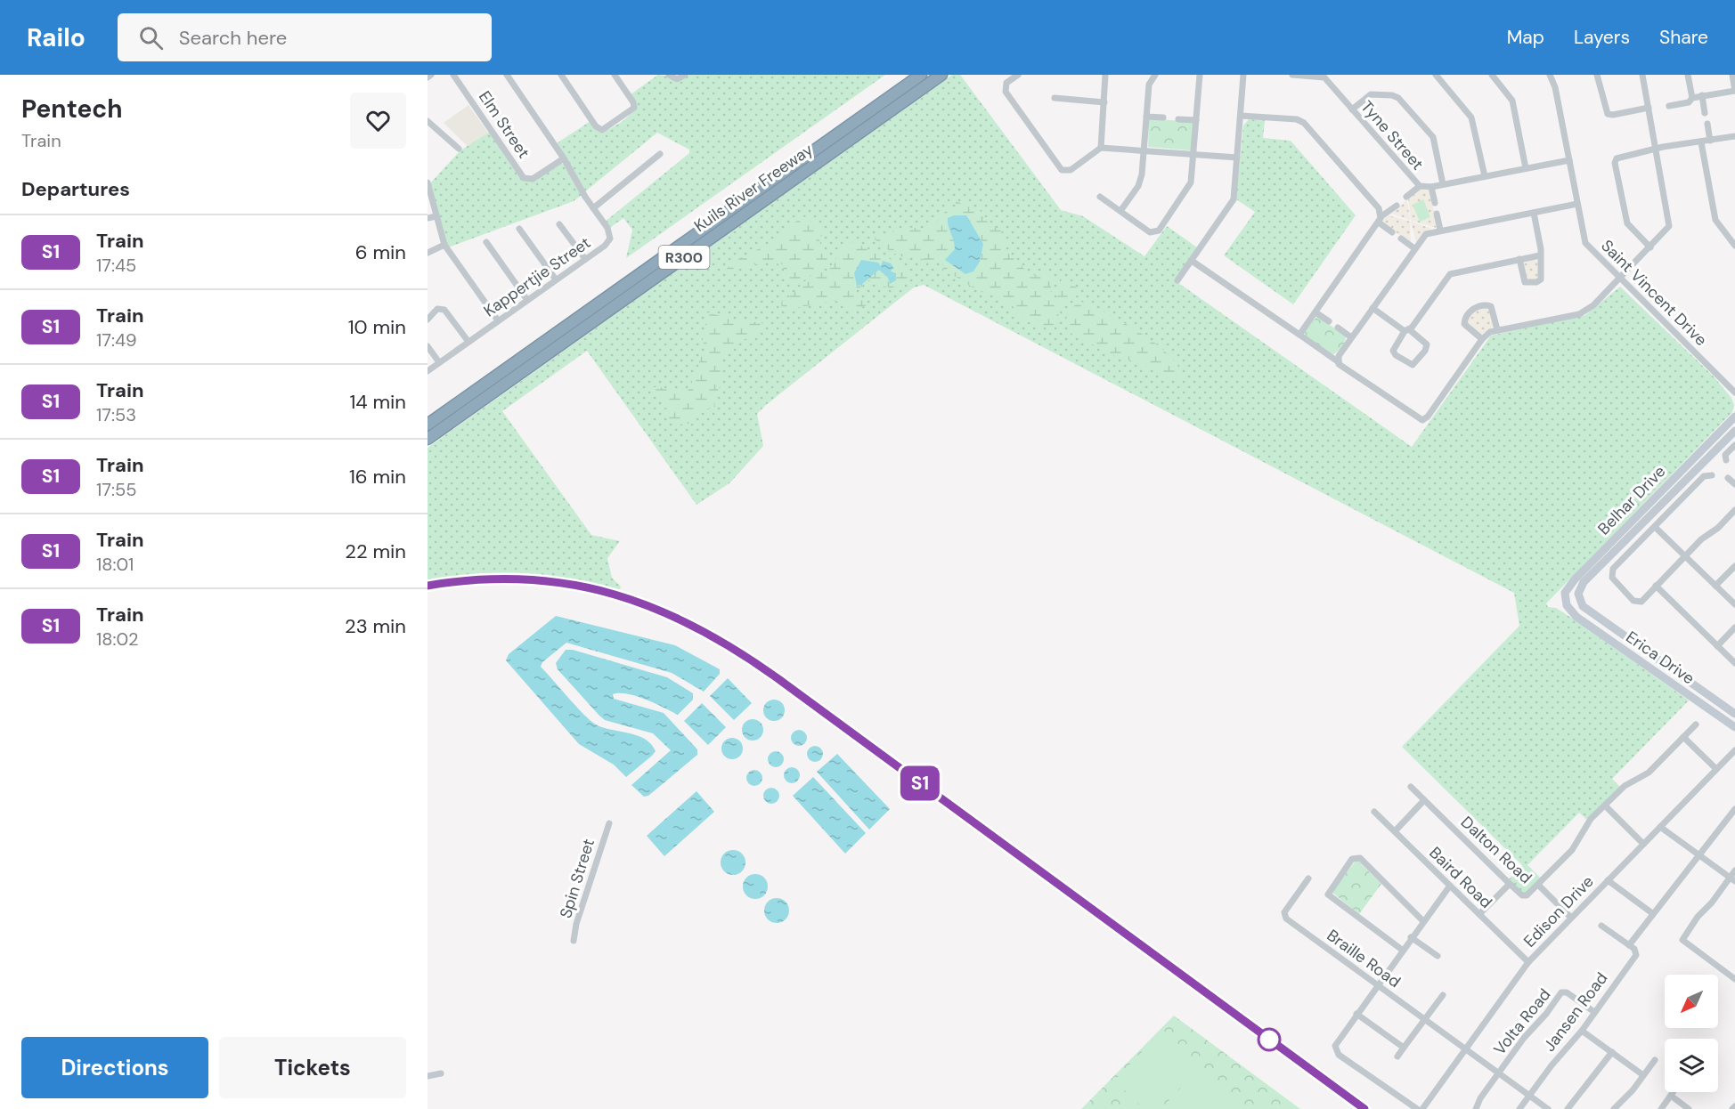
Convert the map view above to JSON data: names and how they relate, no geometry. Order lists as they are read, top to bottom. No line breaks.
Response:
{"streets":{"highway":["Kuils River Freeway","R300"],"main road":["Belhar Drive","Erica Drive"],"street":["Elm Street","Tyne Street","Kappertjie Street","Saint Vincent Drive","Dalton Road","Baird Road","Spin Street","Edison Drive","Braille Road","Jansen Road","Volta Road"]},"crossings":[["Elm Street","Kappertjie Street"],["Tyne Street","Saint Vincent Drive"],["Belhar Drive","Erica Drive"],["Baird Road","Edison Drive"],["Edison Drive","Braille Road"],["Braille Road","Jansen Road"],["Braille Road","Volta Road"],["Jansen Road","Volta Road"]],"north":"bottom left","page":{"header":"Railo","search":"Search here","nav":["Map","Layers","Share"],"heading":[["Pentech","Train"],"Departures"],"on_map":"S1","list":[{"mark":"S1","name":"Train","note":"17:45","value":"6 min"},{"mark":"S1","name":"Train","note":"17:49","value":"10 min"},{"mark":"S1","name":"Train","note":"17:53","value":"14 min"},{"mark":"S1","name":"Train","note":"17:55","value":"16 min"},{"mark":"S1","name":"Train","note":"18:01","value":"22 min"},{"mark":"S1","name":"Train","note":"18:02","value":"23 min"}],"buttons":["Directions","Tickets"]}}
